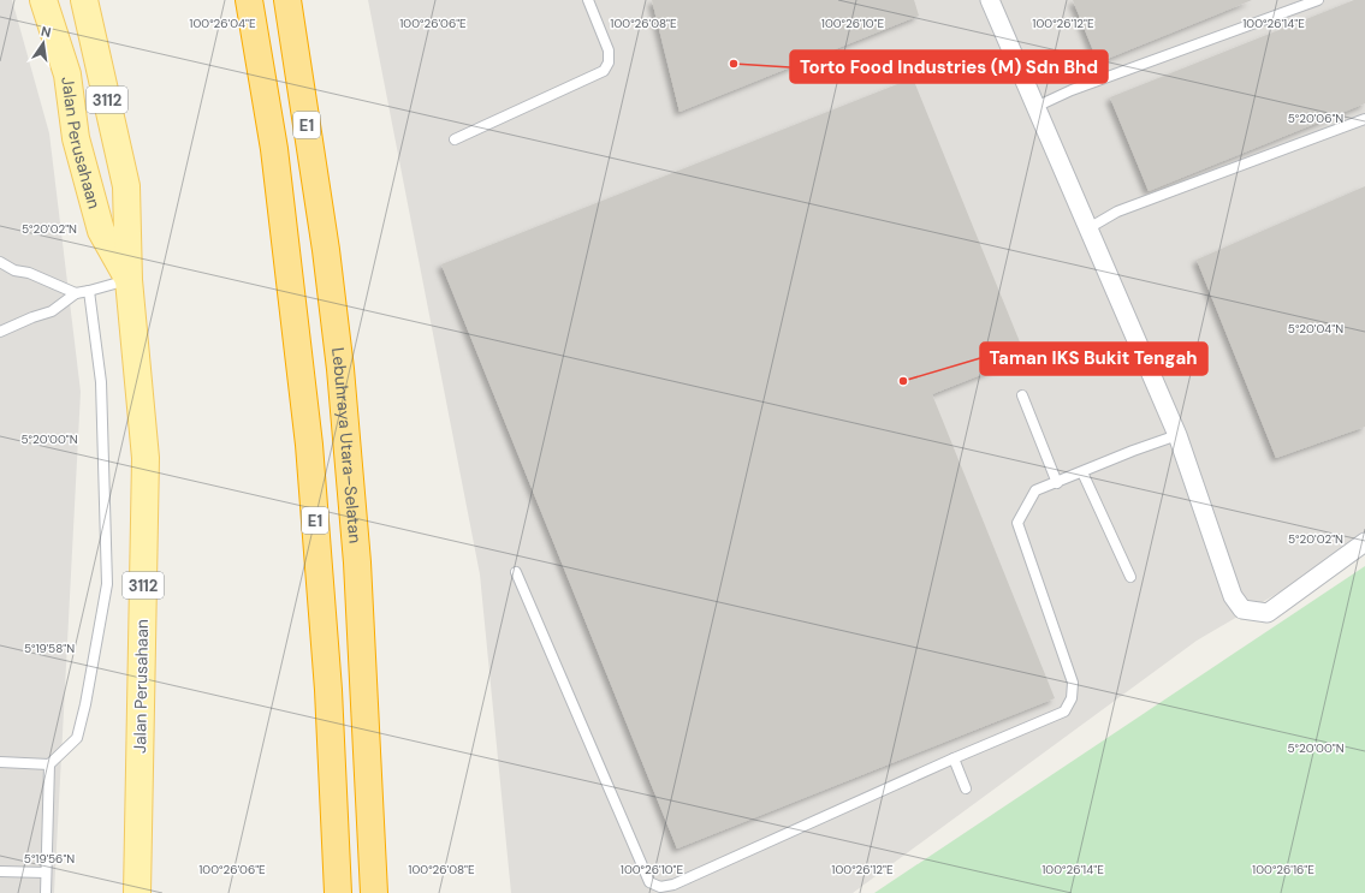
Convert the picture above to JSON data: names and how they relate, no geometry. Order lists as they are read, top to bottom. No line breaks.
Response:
{"streets":{"highway":["E1","Lebuhraya Utara–Selatan"],"main road":["3112","Jalan Perusahaan"]},"places":["Torto Food Industries (M) Sdn Bhd","Taman IKS Bukit Tengah"],"north":"top","coordinates":["100°26'04\"E","100°26'06\"E","100°26'08\"E","100°26'10\"E","100°26'12\"E","100°26'14\"E","5°20'06\"N","5°20'02\"N","5°20'04\"N","5°20'00\"N","5°19'58\"N","5°19'56\"N","100°26'16\"E"]}
